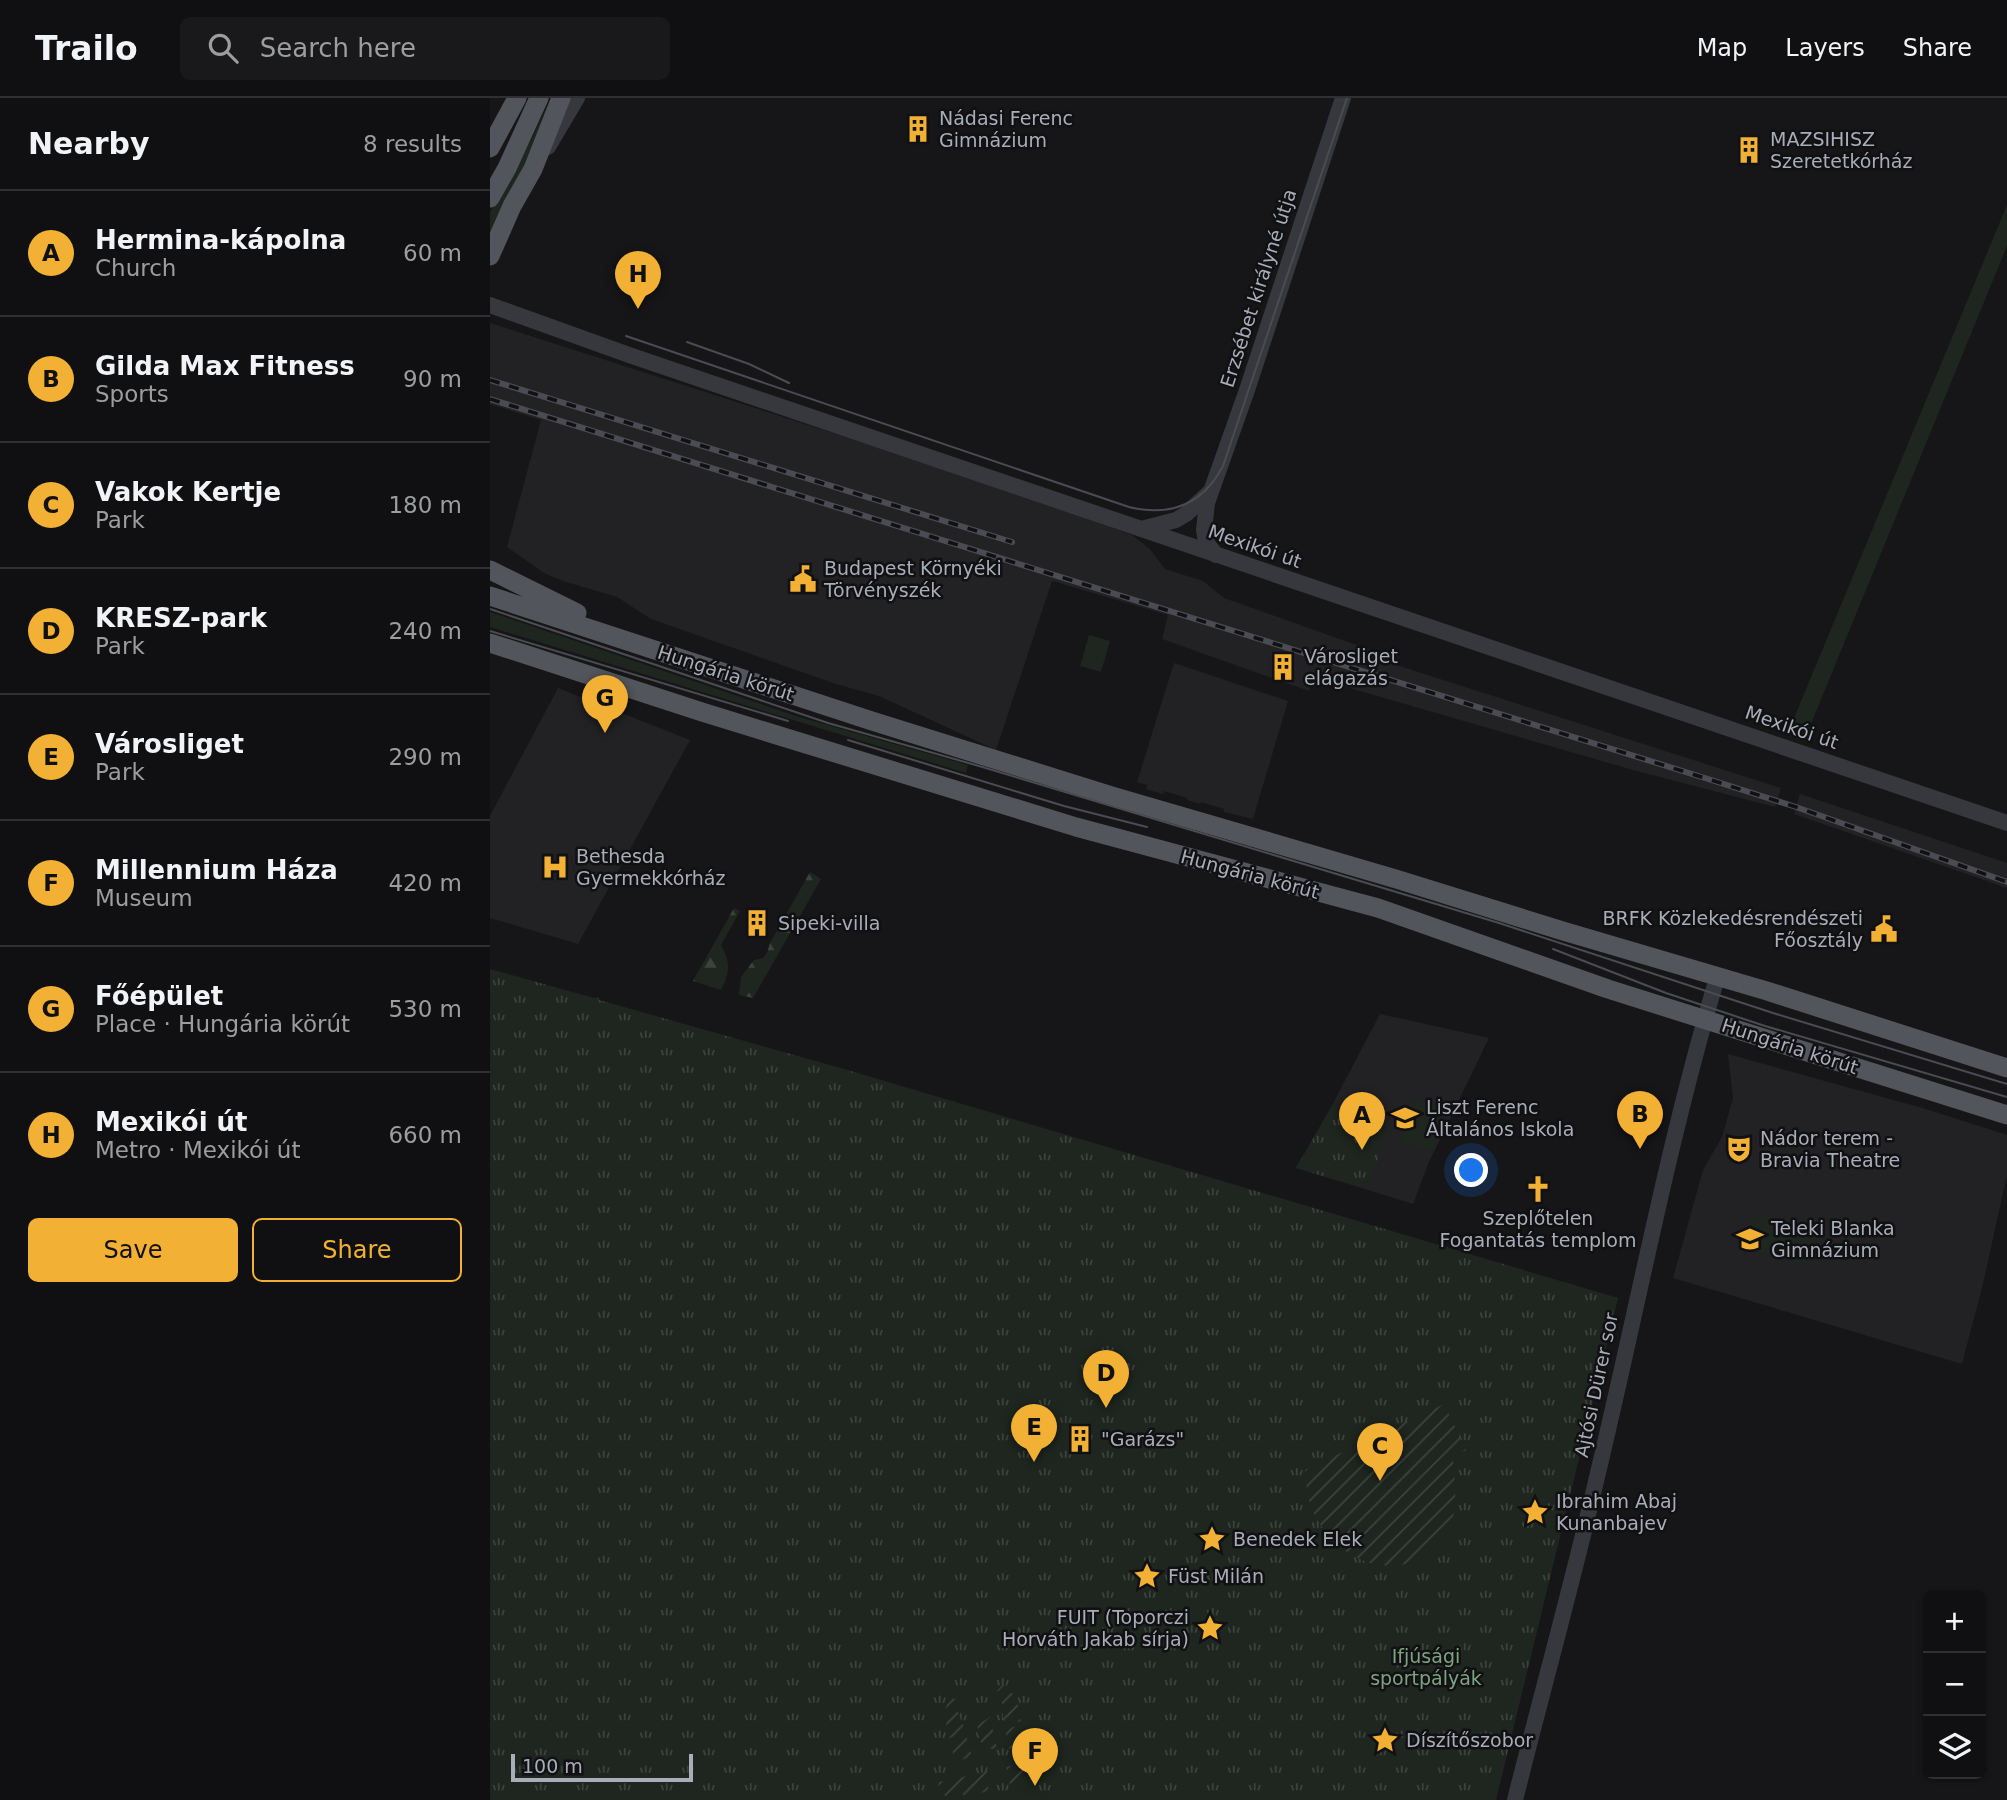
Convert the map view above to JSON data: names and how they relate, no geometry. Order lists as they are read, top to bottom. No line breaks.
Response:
{"streets":{"main road":["Hungária körút"],"street":["Erzsébet királyné útja","Mexikói út","Ajtósi Dürer sor"]},"crossings":[["Erzsébet királyné útja","Mexikói út"],["Hungária körút","Ajtósi Dürer sor"]],"parks":["Ifjúsági sportpályák"],"places":{"building":["Nádasi Ferenc Gimnázium","MAZSIHISZ Szeretetkórház","Városliget elágazás","Sipeki-villa","\"Garázs\""],"public building":["Budapest Környéki Törvényszék","BRFK Közlekedésrendészeti Főosztály"],"hospital":["Bethesda Gyermekkórház"],"school or university":["Liszt Ferenc Általános Iskola","Teleki Blanka Gimnázium"],"theatre":["Nádor terem - Bravia Theatre"],"church":["Szeplőtelen Fogantatás templom"],"place":["Ibrahim Abaj Kunanbajev","Benedek Elek","Füst Milán","FUIT (Toporczi Horváth Jakab sírja)","Díszítőszobor"]},"scale_bar":"100 m","page":{"header":"Trailo","search":"Search here","nav":["Map","Layers","Share"],"heading":["Nearby","8 results"],"list":[{"mark":"A","name":"Hermina-kápolna","note":"Church","value":"60 m"},{"mark":"B","name":"Gilda Max Fitness","note":"Sports","value":"90 m"},{"mark":"C","name":"Vakok Kertje","note":"Park","value":"180 m"},{"mark":"D","name":"KRESZ-park","note":"Park","value":"240 m"},{"mark":"E","name":"Városliget","note":"Park","value":"290 m"},{"mark":"F","name":"Millennium Háza","note":"Museum","value":"420 m"},{"mark":"G","name":"Főépület","note":"Place · Hungária körút","value":"530 m"},{"mark":"H","name":"Mexikói út","note":"Metro · Mexikói út","value":"660 m"}],"pins":["H","G","B","A","D","E","C","F"],"buttons":["Save","Share"],"map_buttons":["+","−"],"scale":"100 m"}}
